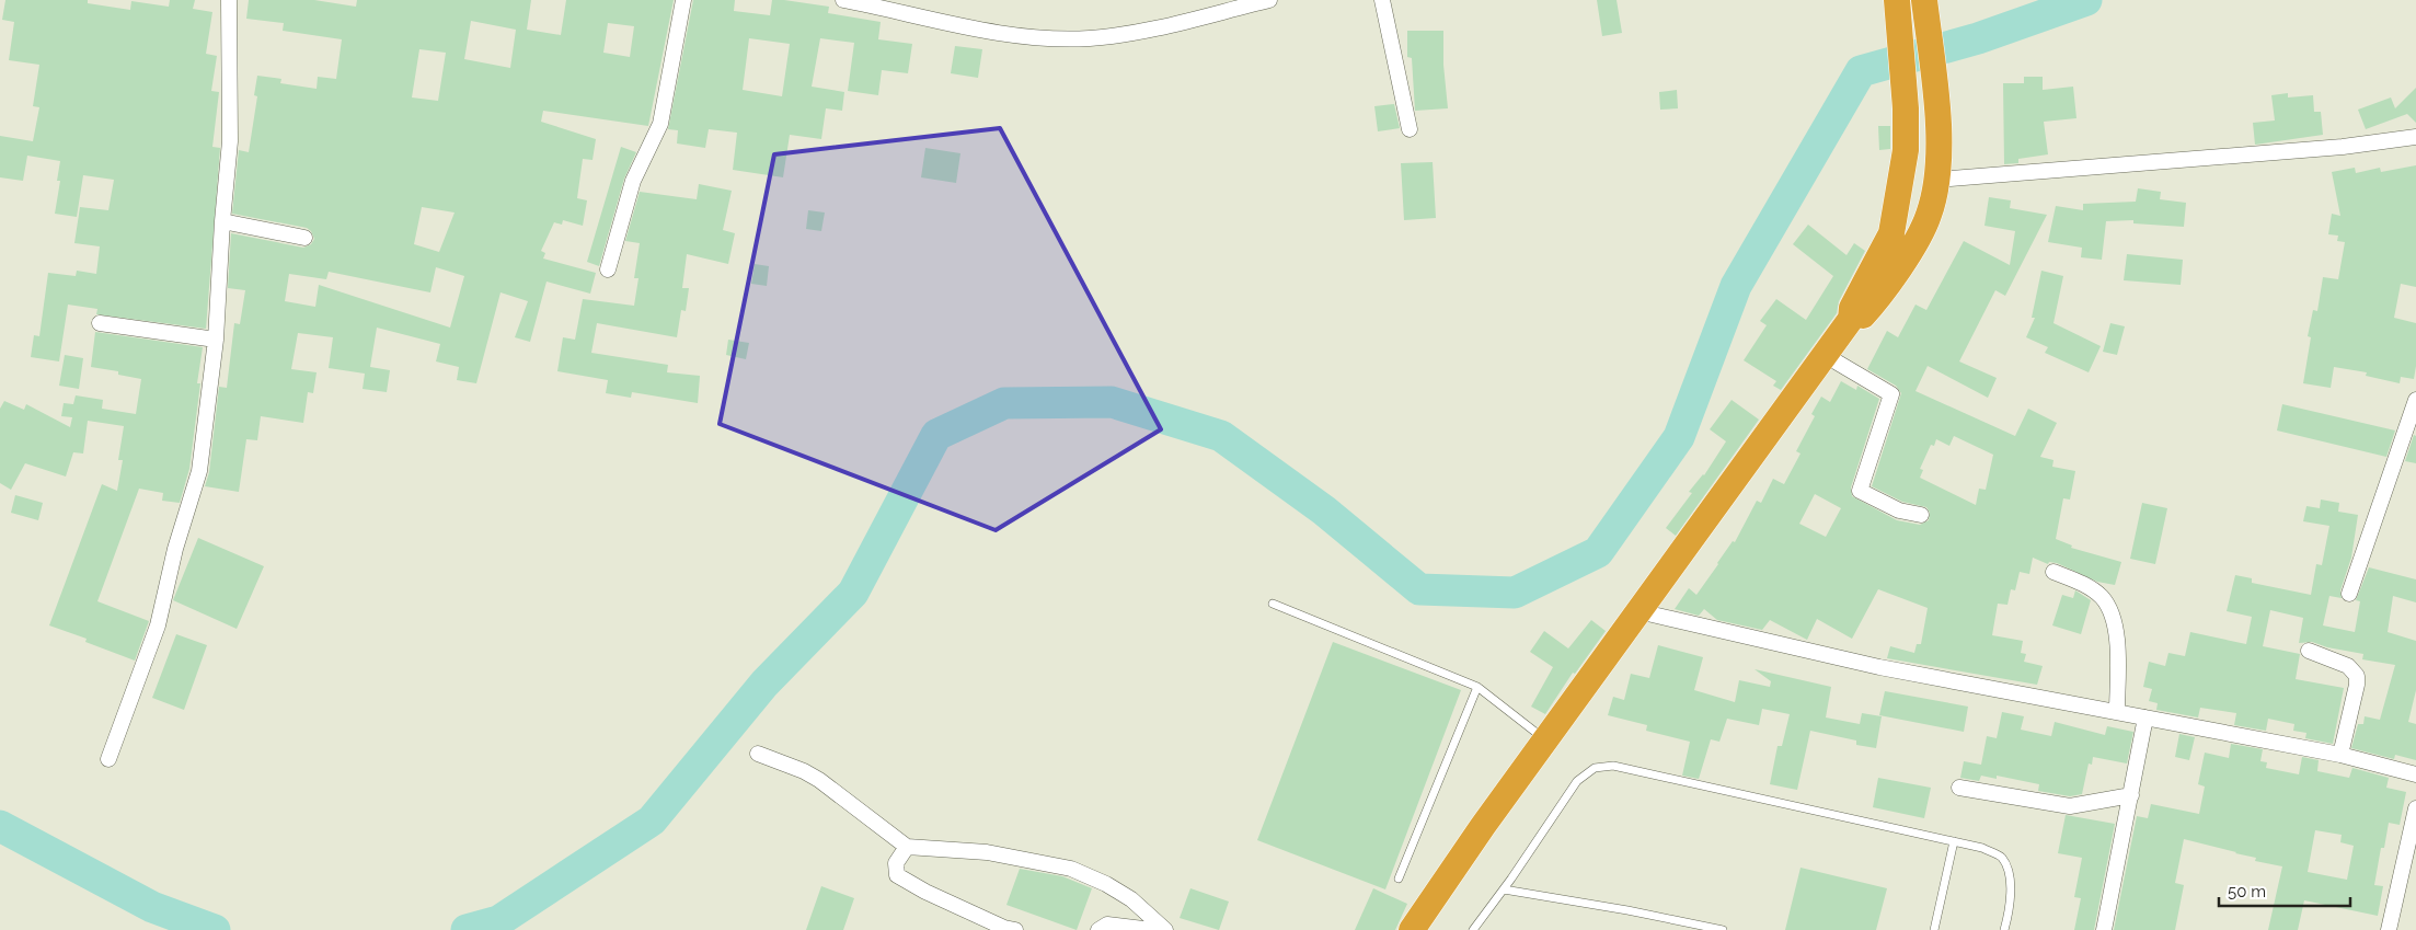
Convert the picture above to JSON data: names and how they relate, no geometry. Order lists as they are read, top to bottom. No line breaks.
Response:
{"scale_bar":"50 m"}
